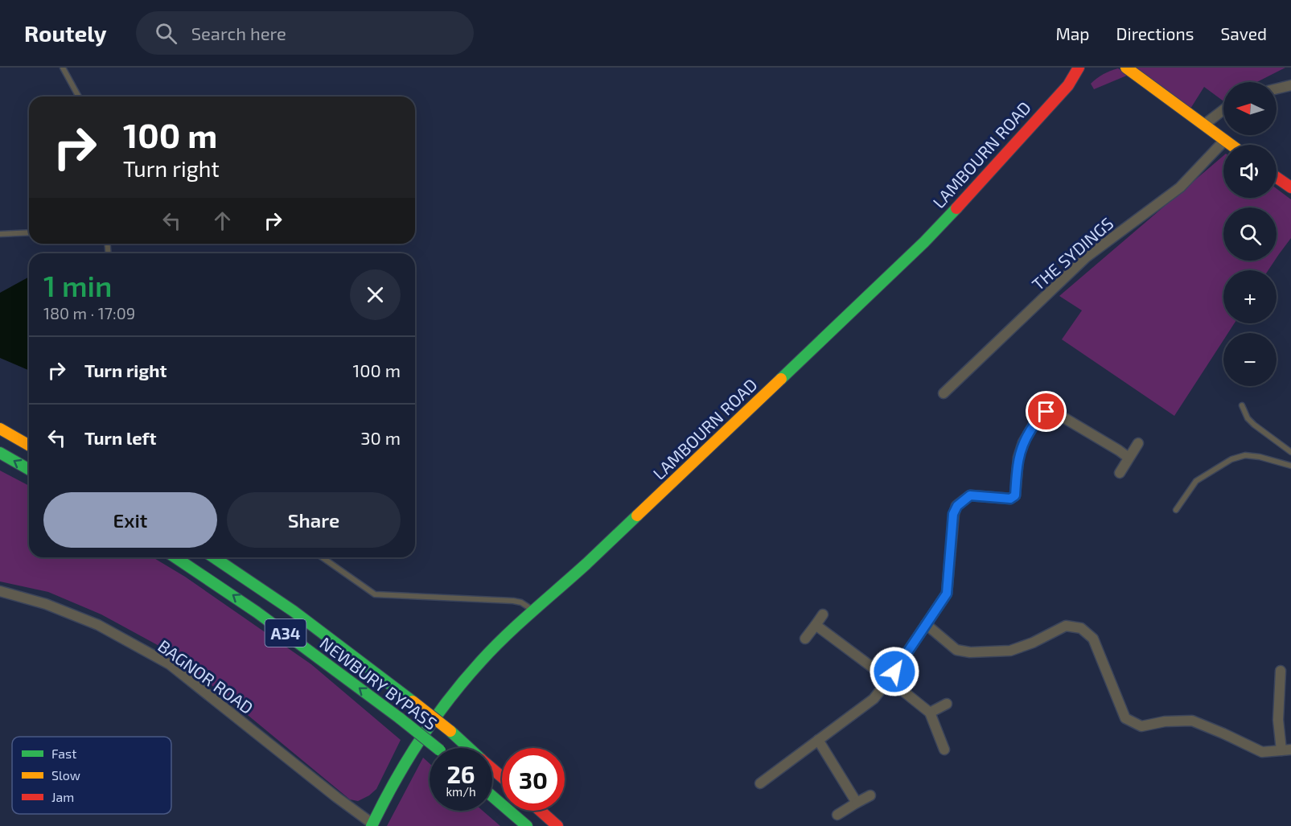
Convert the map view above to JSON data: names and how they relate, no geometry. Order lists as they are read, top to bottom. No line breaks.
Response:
{"streets":{"main road":["LAMBOURN ROAD","A34","NEWBURY BYPASS"],"street":["THE SYDINGS","BAGNOR ROAD"]},"crossings":[["LAMBOURN ROAD","BAGNOR ROAD"]],"legend":["Fast","Slow","Jam"],"north":"left","page":{"header":"Routely","search":"Search here","nav":["Map","Directions","Saved"],"map_buttons":["+","−"],"turn":["100 m","Turn right"],"heading":["1 min","180 m · 17:09"],"list":[{"name":"Turn right","value":"100 m"},{"name":"Turn left","value":"30 m"}],"buttons":["Exit","Share"],"speed":"26 km/h","limit":"30"}}
